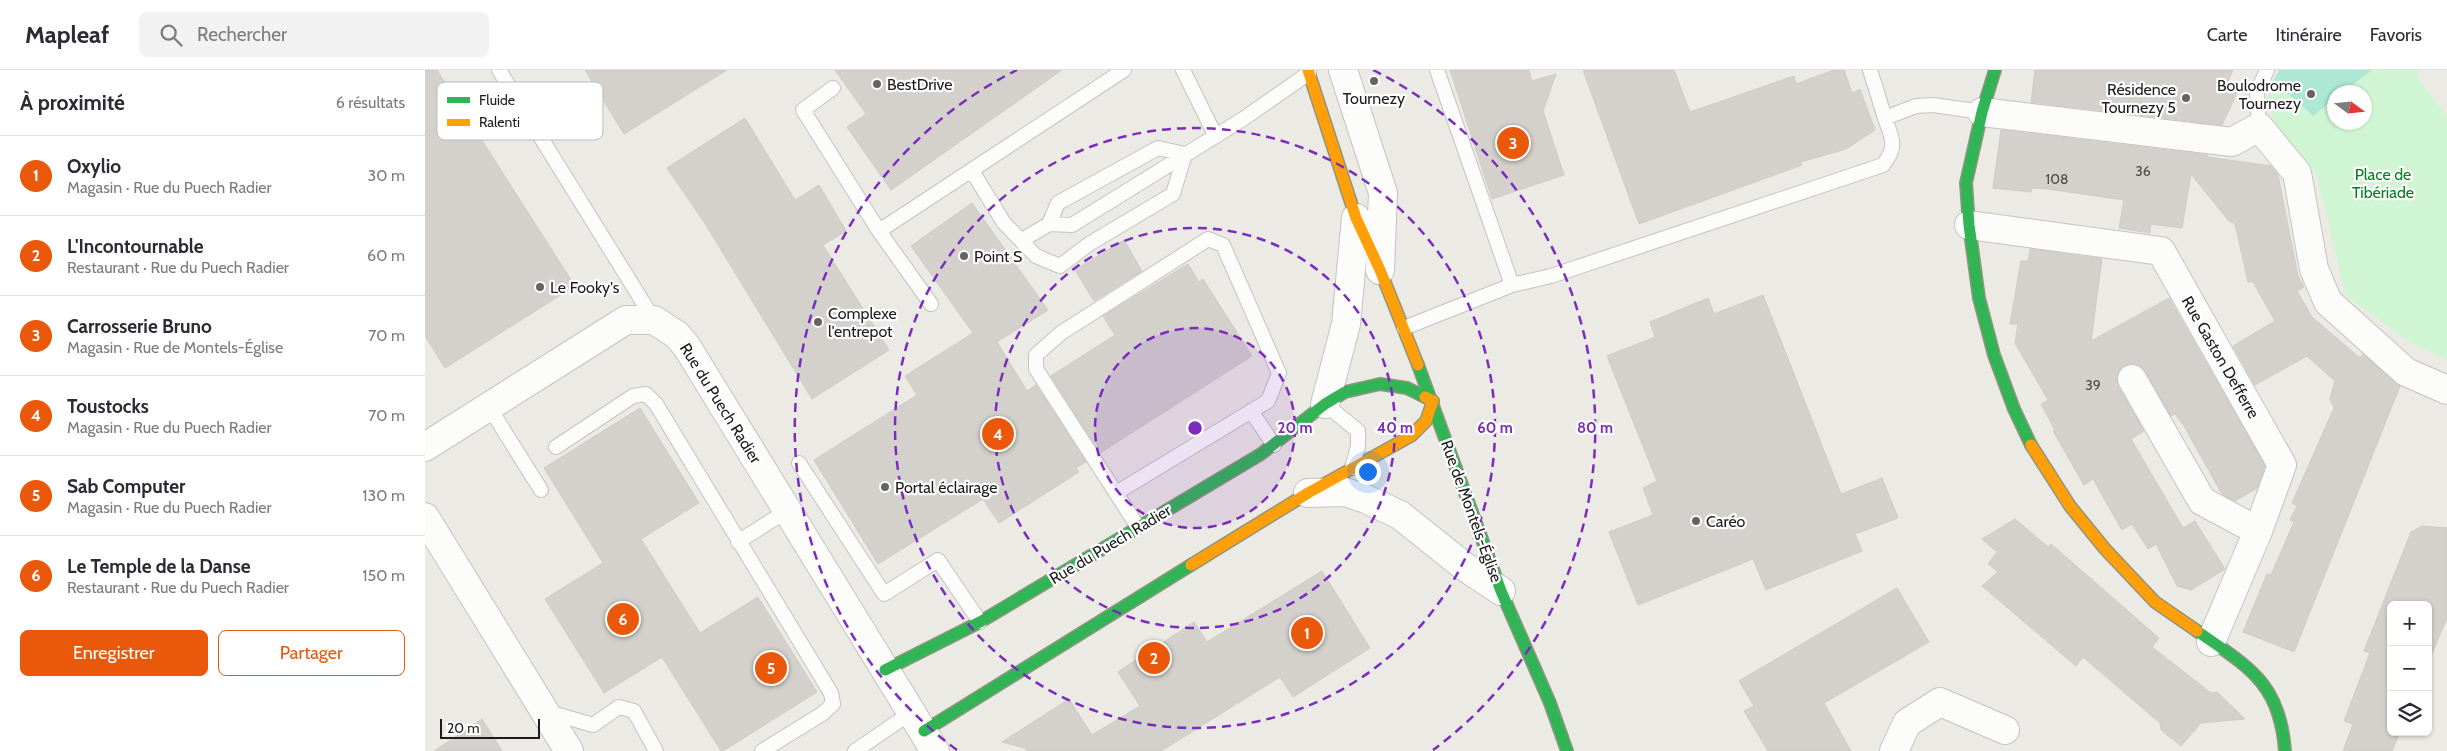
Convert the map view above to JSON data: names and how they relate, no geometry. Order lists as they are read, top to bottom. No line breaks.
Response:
{"streets":{"street":["Rue Gaston Defferre","Rue du Puech Radier","Rue de Montels-Église"]},"crossings":[["Rue du Puech Radier","Rue de Montels-Église"]],"parks":["Place de Tibériade"],"places":["Tournezy","BestDrive","Boulodrome Tournezy","Résidence Tournezy 5","Point S","Le Fooky's","Complexe l'entrepot","Portal éclairage","Caréo"],"house_numbers":["36","108","39"],"legend":["Fluide","Ralenti"],"scale_bar":"20 m","north":"right","page":{"header":"Mapleaf","search":"Rechercher","nav":["Carte","Itinéraire","Favoris"],"heading":["À proximité","6 résultats"],"pins":["3","4","6","1","2","5"],"list":[{"mark":"1","name":"Oxylio","note":"Magasin · Rue du Puech Radier","value":"30 m"},{"mark":"2","name":"L'Incontournable","note":"Restaurant · Rue du Puech Radier","value":"60 m"},{"mark":"3","name":"Carrosserie Bruno","note":"Magasin · Rue de Montels-Église","value":"70 m"},{"mark":"4","name":"Toustocks","note":"Magasin · Rue du Puech Radier","value":"70 m"},{"mark":"5","name":"Sab Computer","note":"Magasin · Rue du Puech Radier","value":"130 m"},{"mark":"6","name":"Le Temple de la Danse","note":"Restaurant · Rue du Puech Radier","value":"150 m"}],"map_buttons":["+","−"],"buttons":["Enregistrer","Partager"],"scale":"20 m"},"rings":["20 m","40 m","60 m","80 m"]}
